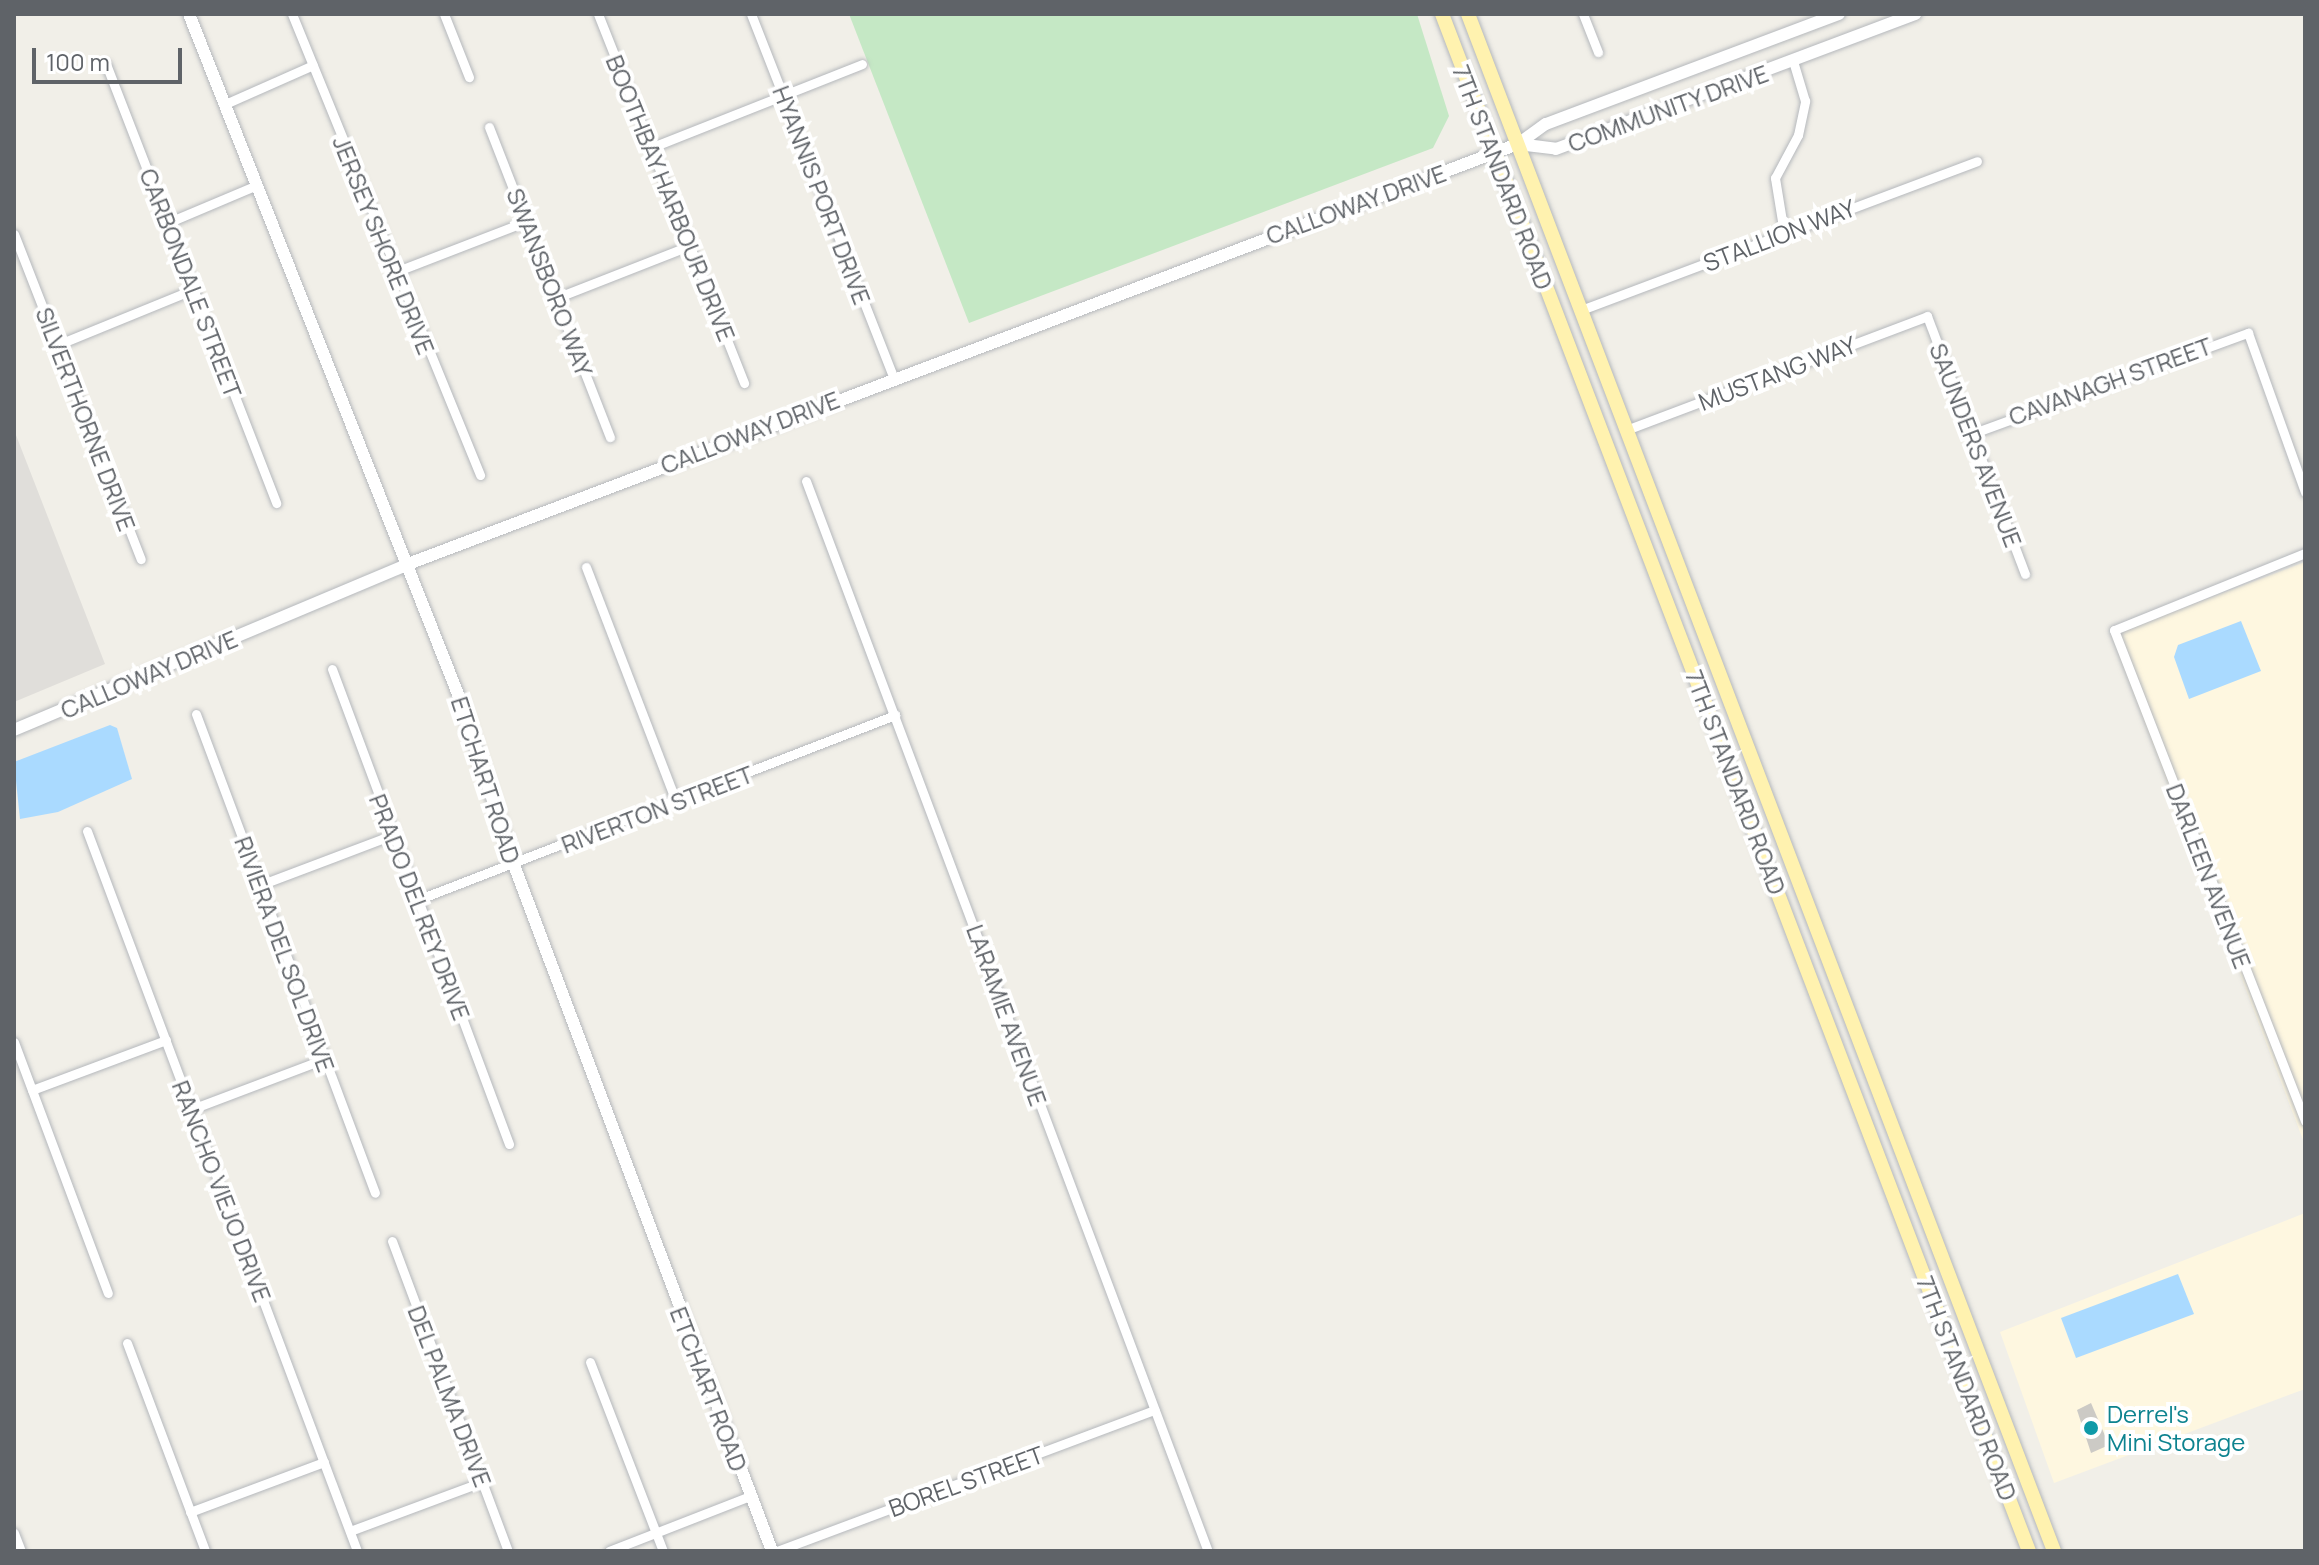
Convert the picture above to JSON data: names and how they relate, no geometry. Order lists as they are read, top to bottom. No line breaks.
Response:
{"streets":{"main road":["7TH STANDARD ROAD"],"street":["COMMUNITY DRIVE","HYANNIS PORT DRIVE","BOOTHBAY HARBOUR DRIVE","CALLOWAY DRIVE","STALLION WAY","JERSEY SHORE DRIVE","SWANSBORO WAY","CARBONDALE STREET","MUSTANG WAY","CAVANAGH STREET","SILVERTHORNE DRIVE","SAUNDERS AVENUE","ETCHART ROAD","RIVERTON STREET","DARLEEN AVENUE","PRADO DEL REY DRIVE","RIVIERA DEL SOL DRIVE","LARAMIE AVENUE","RANCHO VIEJO DRIVE","DEL PALMA DRIVE","BOREL STREET"]},"crossings":[["COMMUNITY DRIVE","7TH STANDARD ROAD"],["COMMUNITY DRIVE","CALLOWAY DRIVE"],["7TH STANDARD ROAD","CALLOWAY DRIVE"],["7TH STANDARD ROAD","STALLION WAY"],["7TH STANDARD ROAD","MUSTANG WAY"],["HYANNIS PORT DRIVE","CALLOWAY DRIVE"],["CALLOWAY DRIVE","ETCHART ROAD"],["MUSTANG WAY","SAUNDERS AVENUE"],["CAVANAGH STREET","SAUNDERS AVENUE"],["ETCHART ROAD","RIVERTON STREET"],["ETCHART ROAD","BOREL STREET"],["RIVERTON STREET","PRADO DEL REY DRIVE"],["RIVERTON STREET","LARAMIE AVENUE"],["LARAMIE AVENUE","BOREL STREET"]],"places":["Derrel's Mini Storage"],"scale_bar":"100 m"}
